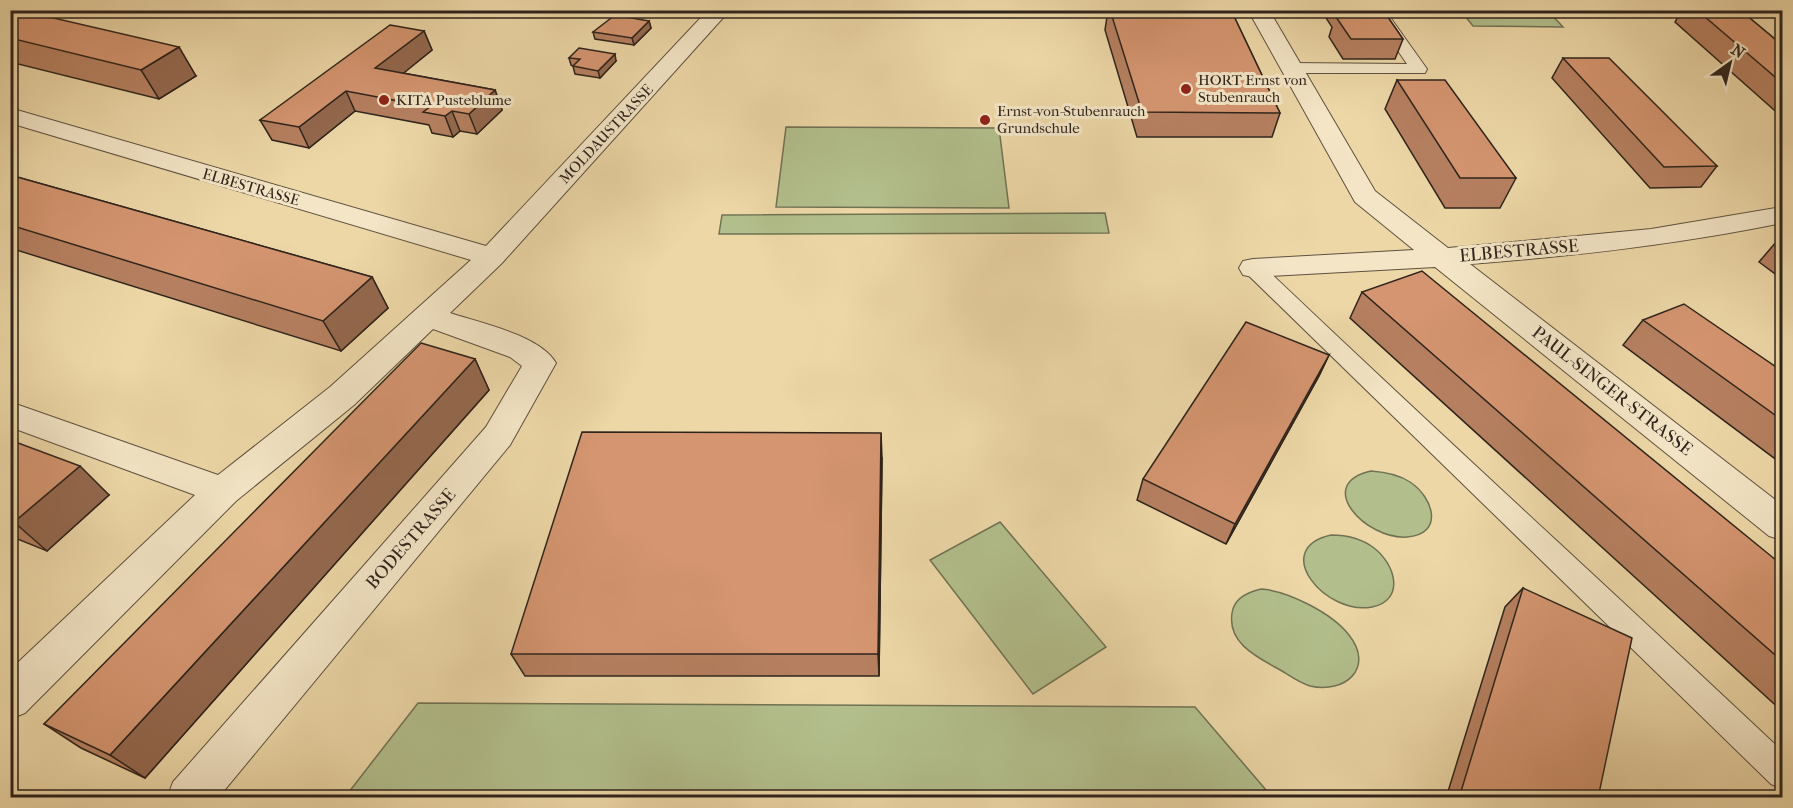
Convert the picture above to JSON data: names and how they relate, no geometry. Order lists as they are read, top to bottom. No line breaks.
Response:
{"streets":{"street":["MOLDAUSTRASSE","ELBESTRASSE","PAUL-SINGER-STRASSE","BODESTRASSE"]},"crossings":[["MOLDAUSTRASSE","ELBESTRASSE"],["ELBESTRASSE","PAUL-SINGER-STRASSE"]],"places":["HORT Ernst von Stubenrauch","KITA Pusteblume","Ernst-von-Stubenrauch Grundschule"],"north":"top right"}
